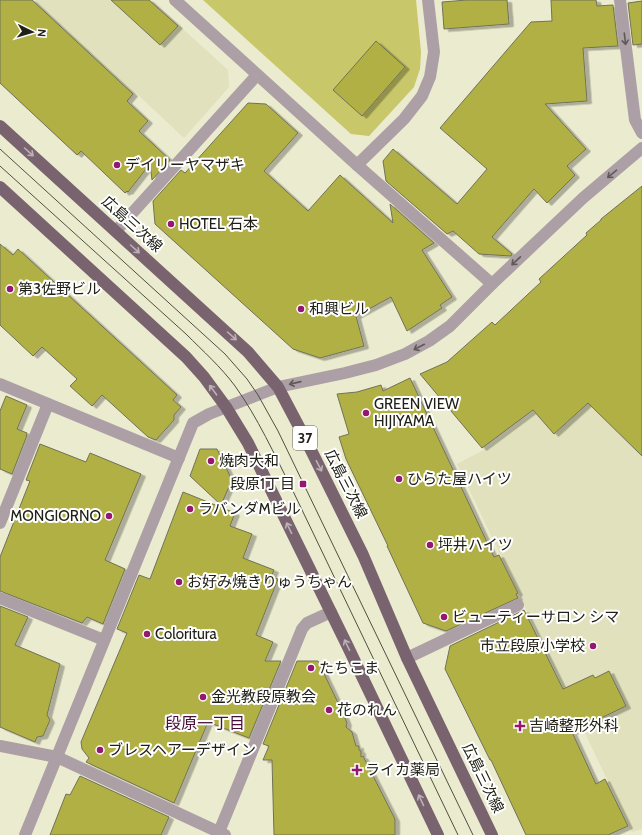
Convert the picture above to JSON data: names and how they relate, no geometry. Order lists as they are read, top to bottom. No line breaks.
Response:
{"streets":{"main road":["広島三次線","37"]},"districts":["段原一丁目"],"places":{"other":["デイリーヤマザキ","HOTEL 石本","第3佐野ビル","和興ビル","GREEN VIEW HIJIYAMA","焼肉大和","ひらた屋ハイツ","ラバンダMビル","MONGIORNO","坪井ハイツ","お好み焼きりゅうちゃん","ビューティーサロン シマ","Coloritura","市立段原小学校","たちこま","金光教段原教会","花のれん","ブレスヘアーデザイン"],"transit":["段原1丁目"],"health":["吉崎整形外科","ライカ薬局"]},"north":"right"}
